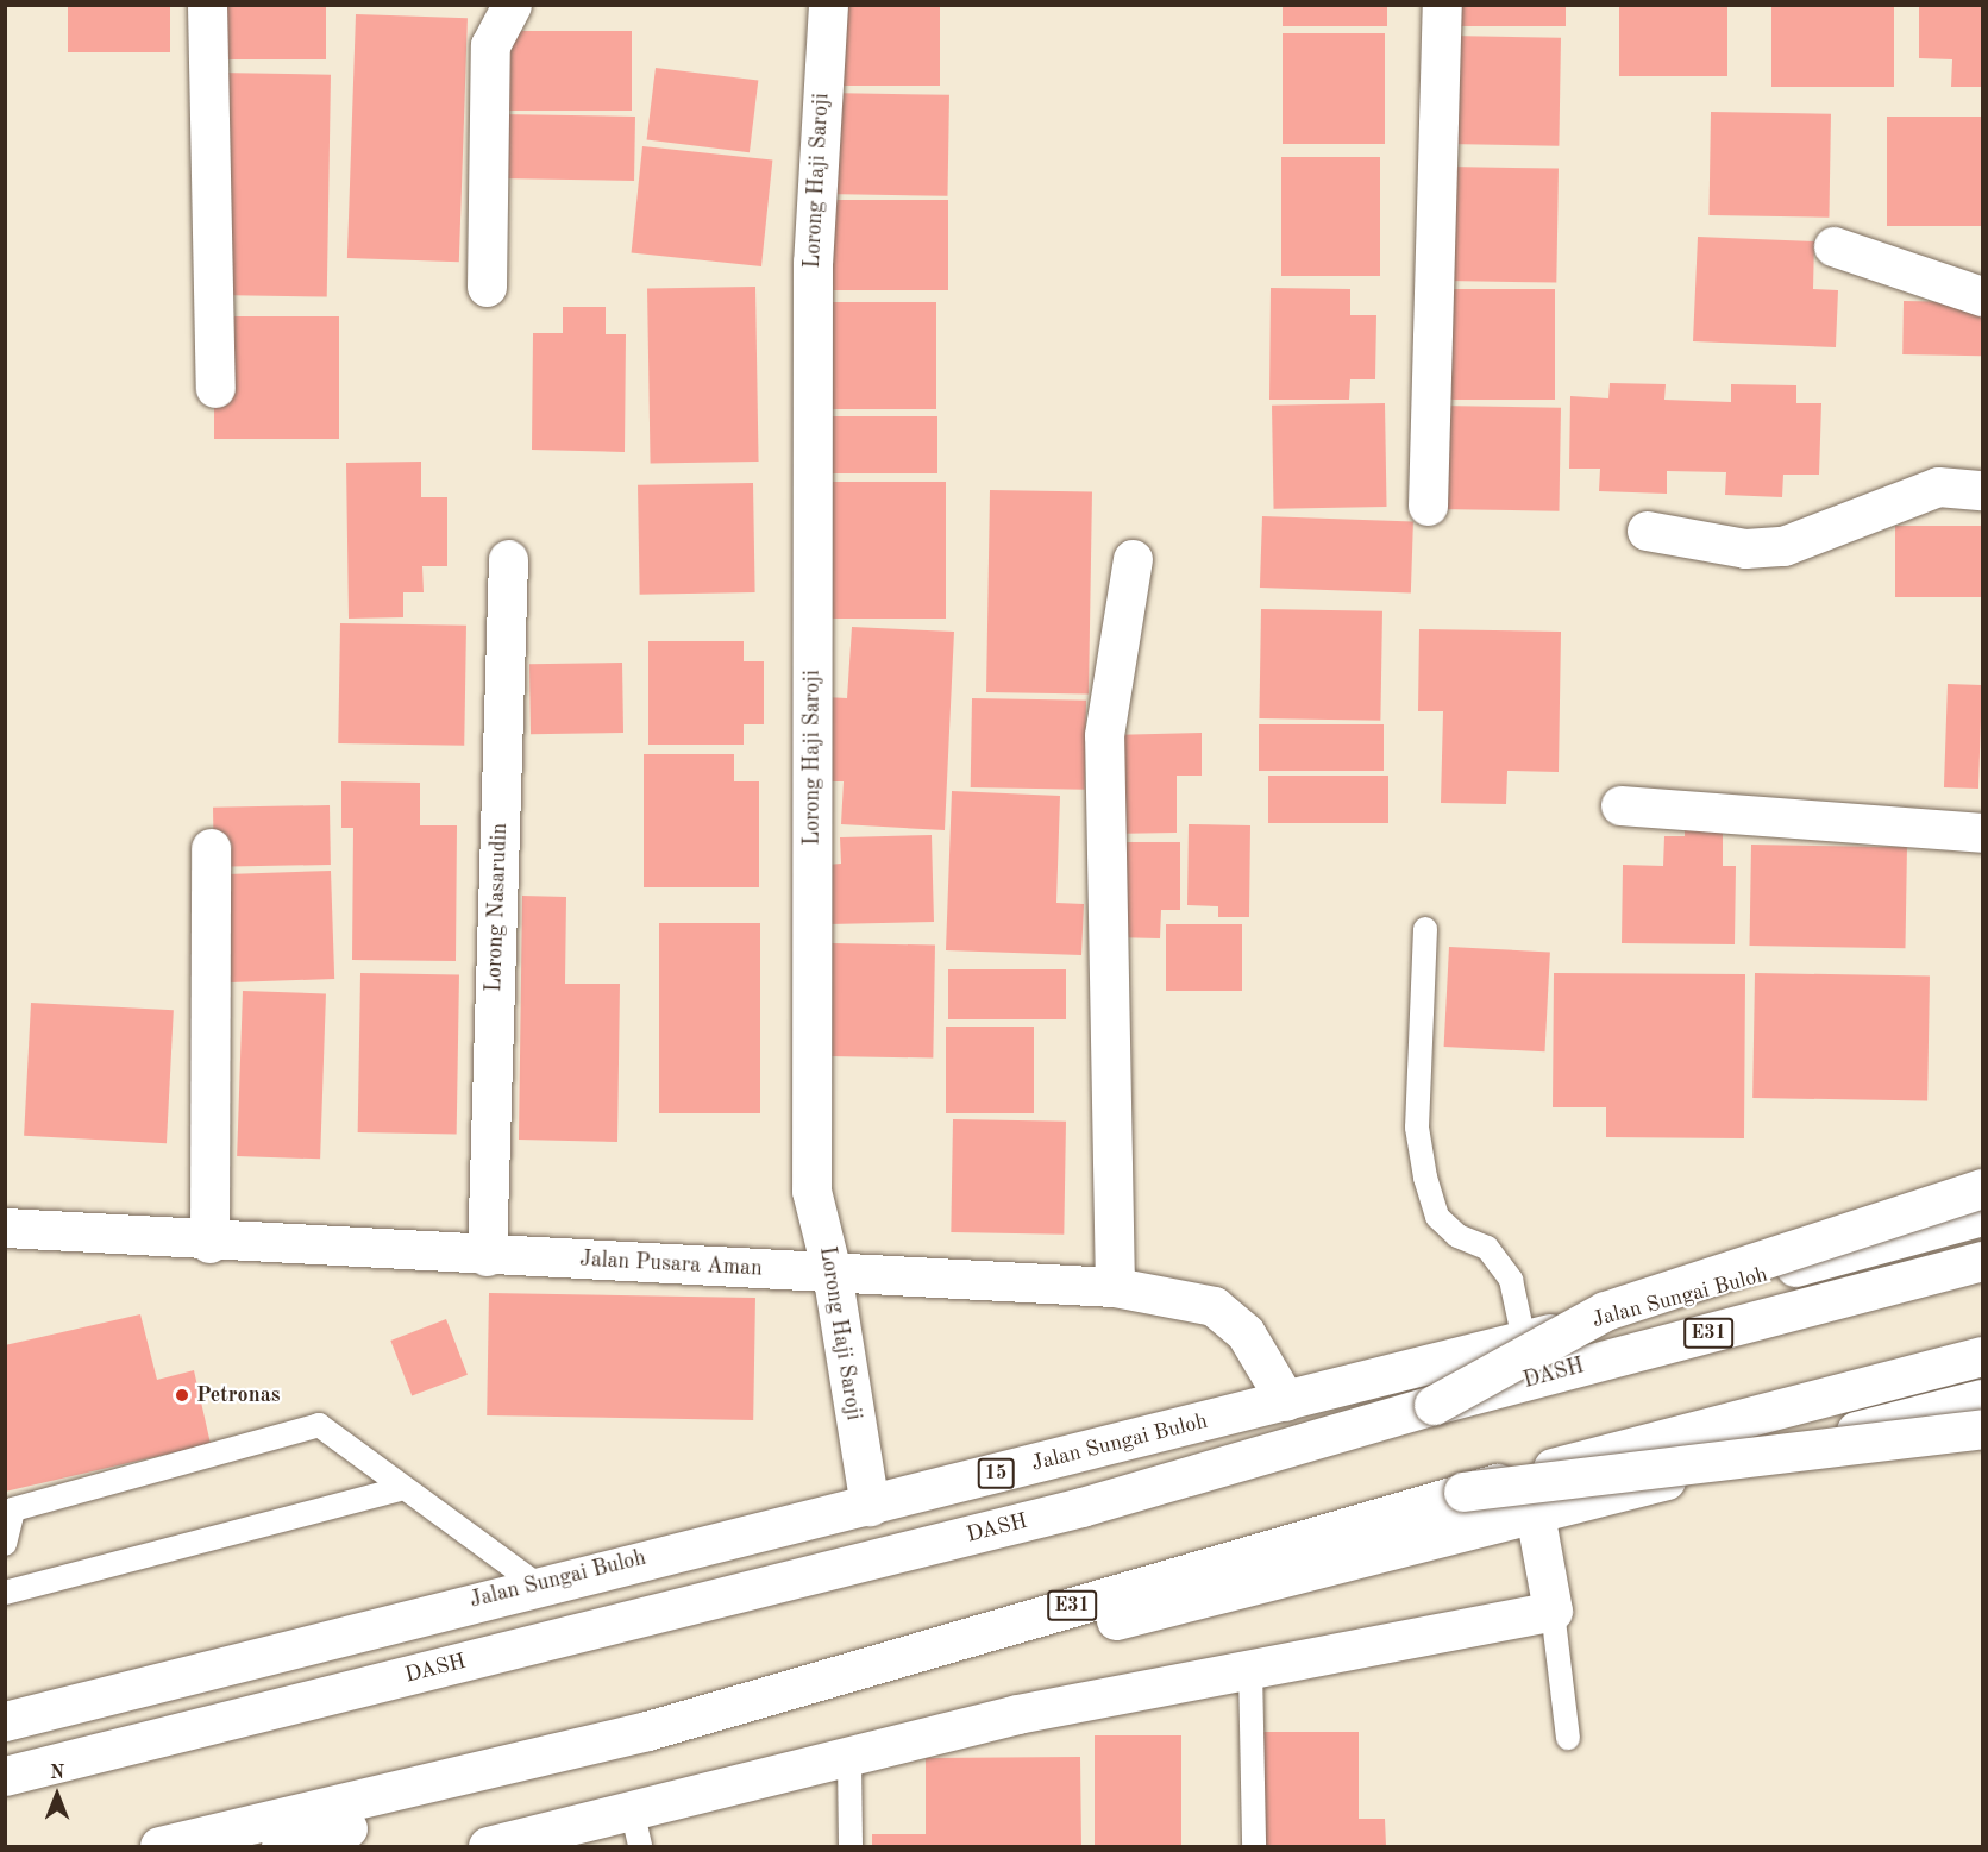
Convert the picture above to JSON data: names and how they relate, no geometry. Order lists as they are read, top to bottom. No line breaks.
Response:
{"streets":{"main road":["Lorong Haji Saroji","Lorong Nasarudin","Jalan Pusara Aman","Jalan Sungai Buloh","E31","DASH","15"]},"crossings":[["Lorong Haji Saroji","Jalan Pusara Aman"],["Lorong Haji Saroji","Jalan Sungai Buloh"],["Lorong Nasarudin","Jalan Pusara Aman"],["Jalan Pusara Aman","Jalan Sungai Buloh"]],"places":["Petronas"],"north":"top"}
